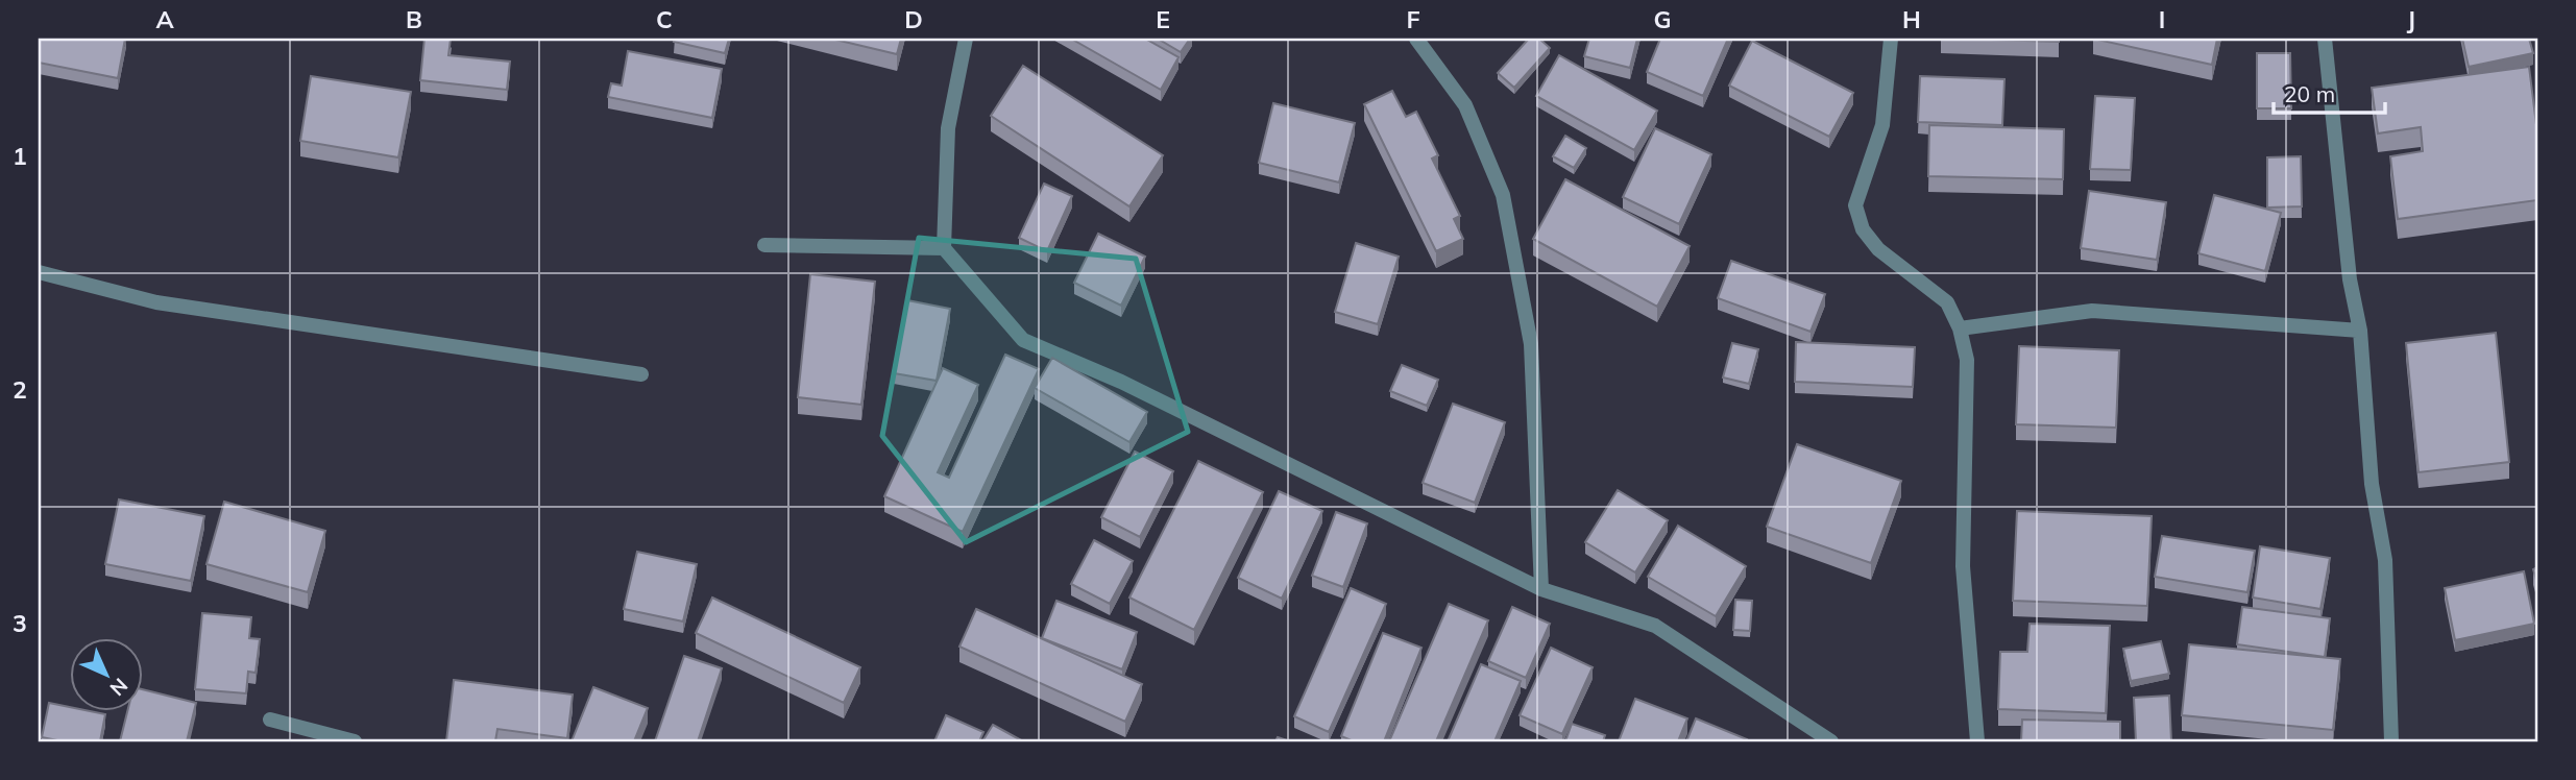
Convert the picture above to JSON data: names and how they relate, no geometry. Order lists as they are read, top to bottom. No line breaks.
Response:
{"scale_bar":"20 m","north":"bottom right","grid":{"columns":["A","B","C","D","E","F","G","H","I","J"],"rows":["1","2","3"]}}
